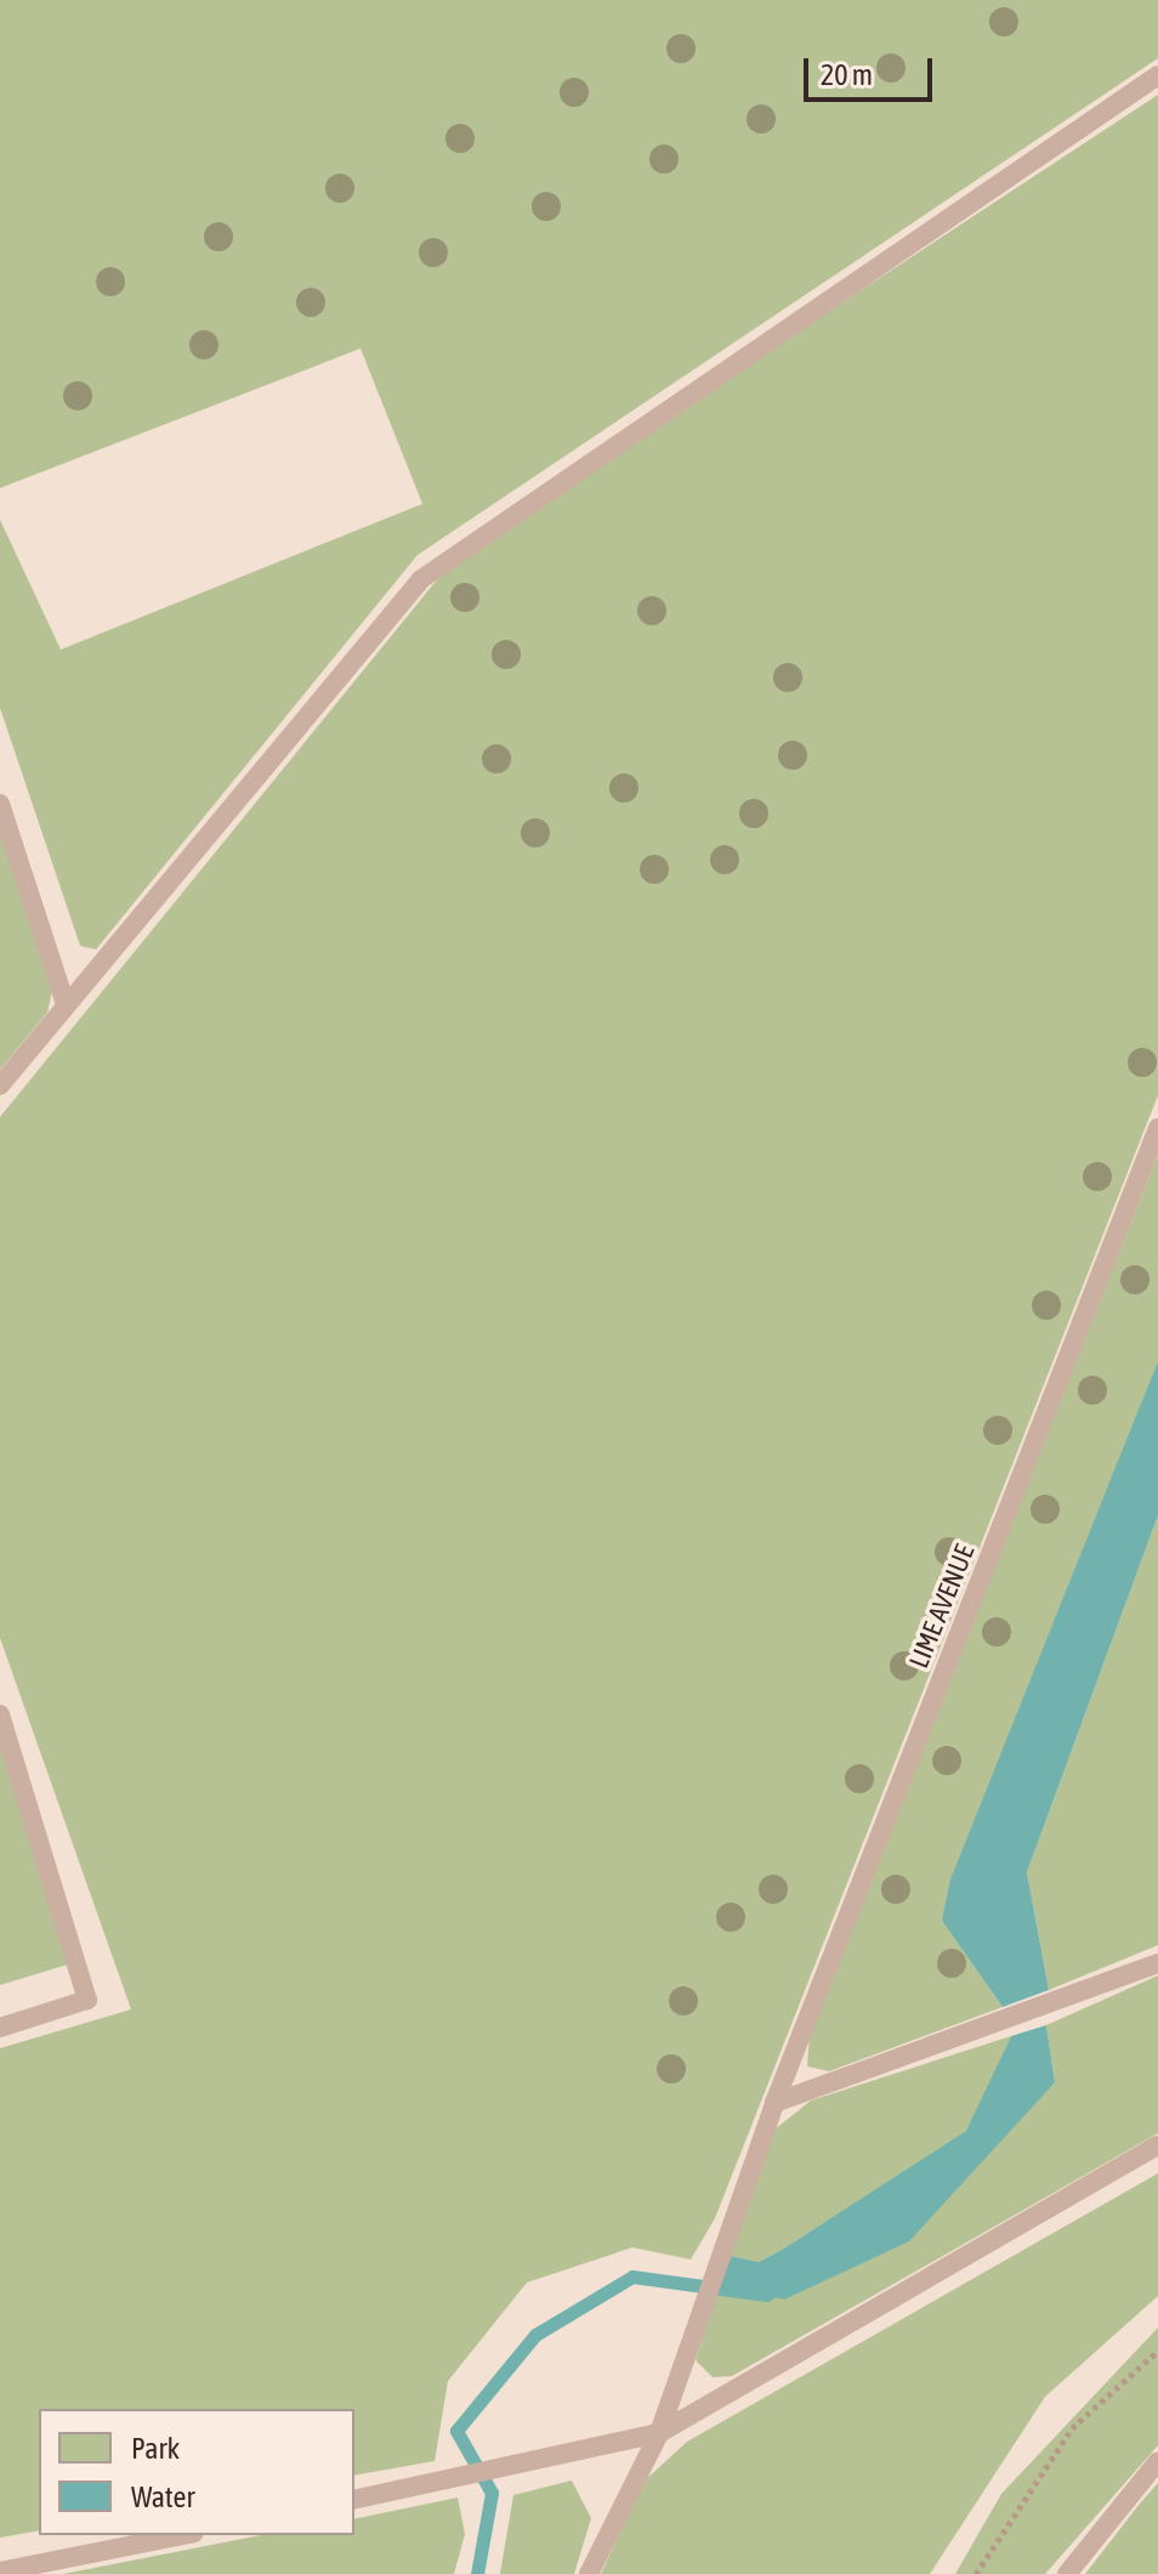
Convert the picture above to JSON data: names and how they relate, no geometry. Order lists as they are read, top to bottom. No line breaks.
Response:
{"streets":{"lane":["LIME AVENUE"]},"legend":["Park","Water"],"scale_bar":"20 m"}
